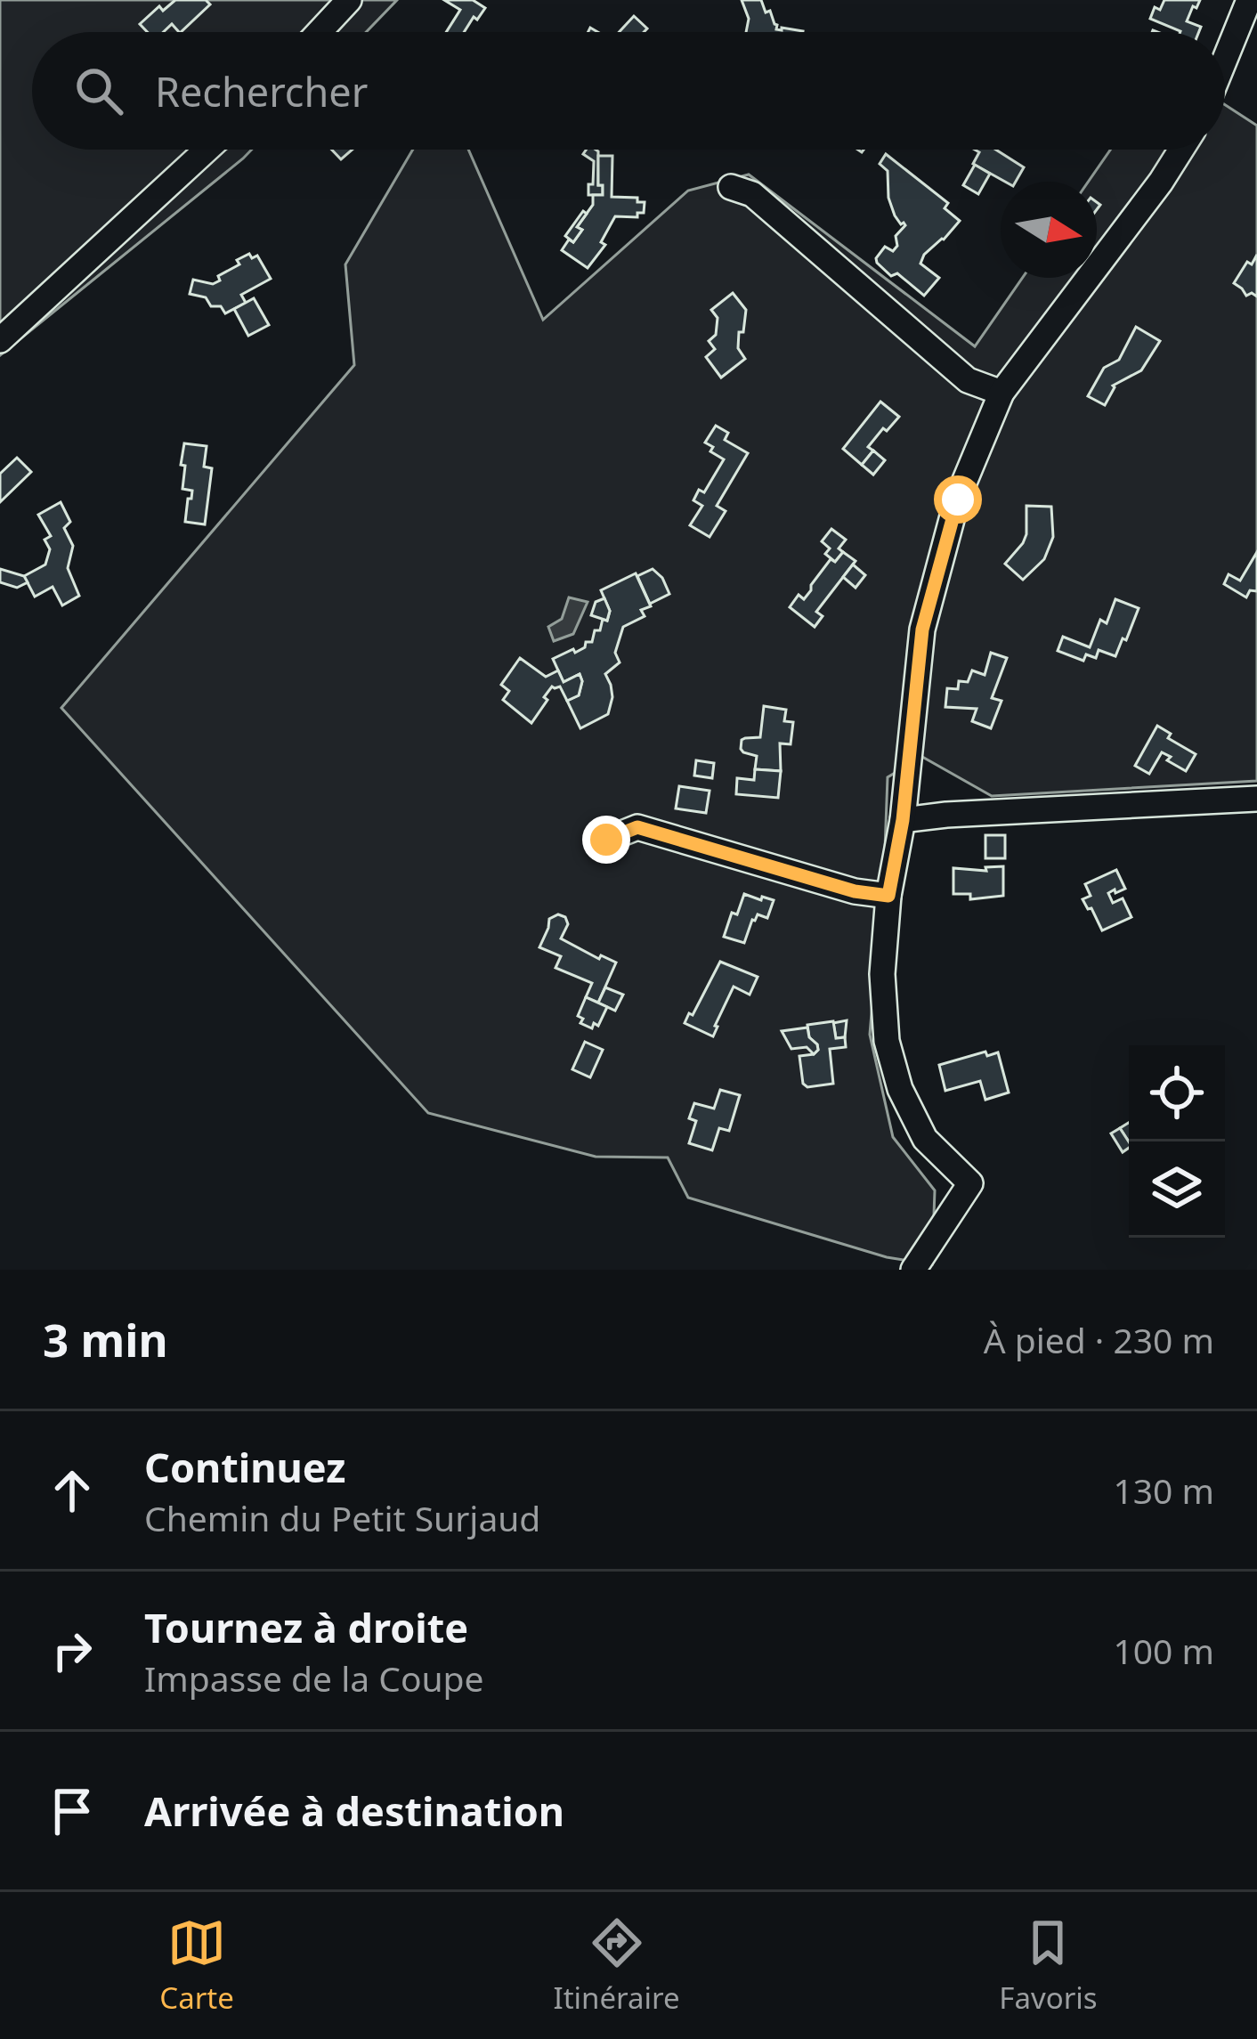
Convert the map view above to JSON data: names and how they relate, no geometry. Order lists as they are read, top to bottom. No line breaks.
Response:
{"north":"right","page":{"search":"Rechercher","heading":["3 min","À pied · 230 m"],"list":[["Continuez","Chemin du Petit Surjaud","130 m"],["Tournez à droite","Impasse de la Coupe","100 m"],"Arrivée à destination"],"nav":["Carte","Itinéraire","Favoris"]}}
